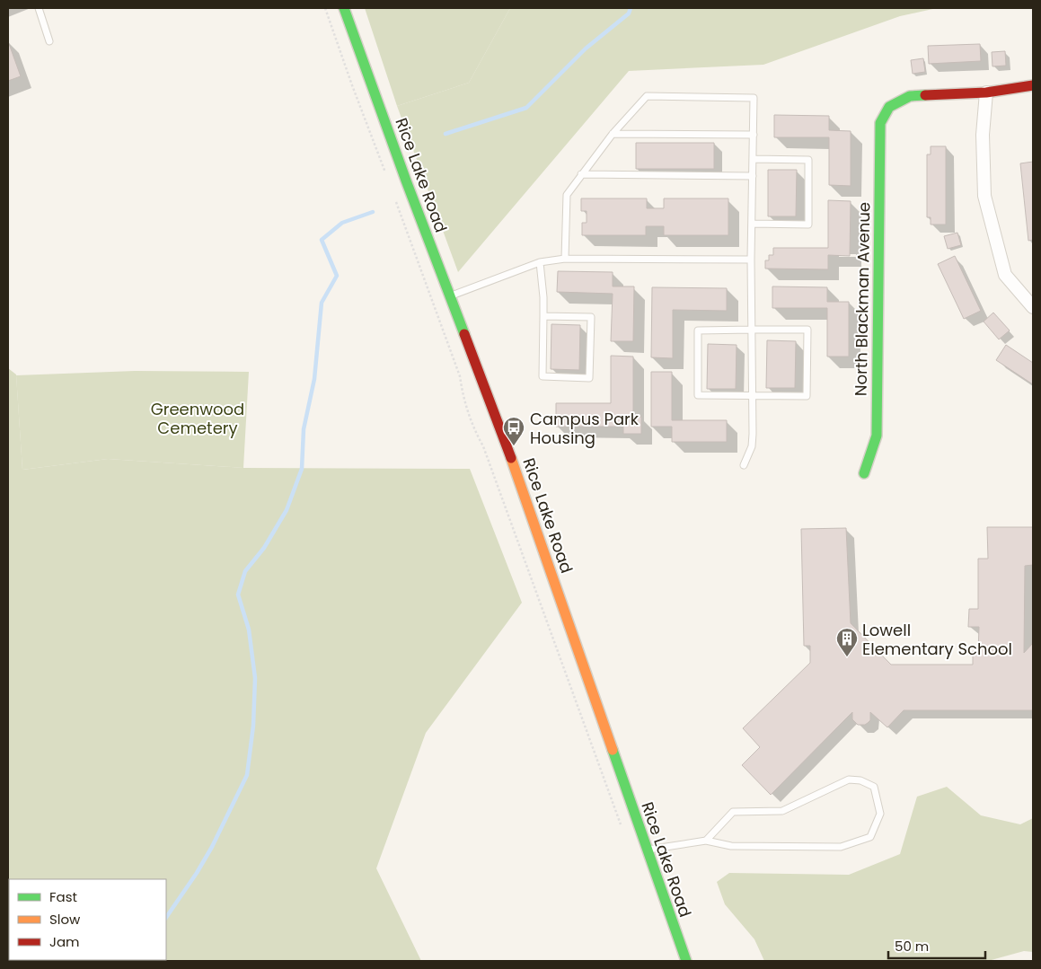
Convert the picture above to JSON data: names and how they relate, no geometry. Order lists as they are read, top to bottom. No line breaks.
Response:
{"streets":{"main road":["Rice Lake Road","North Blackman Avenue"]},"parks":["Greenwood Cemetery"],"places":{"bus stop":["Campus Park Housing"],"building":["Lowell Elementary School"]},"legend":["Fast","Slow","Jam"],"scale_bar":"50 m"}
